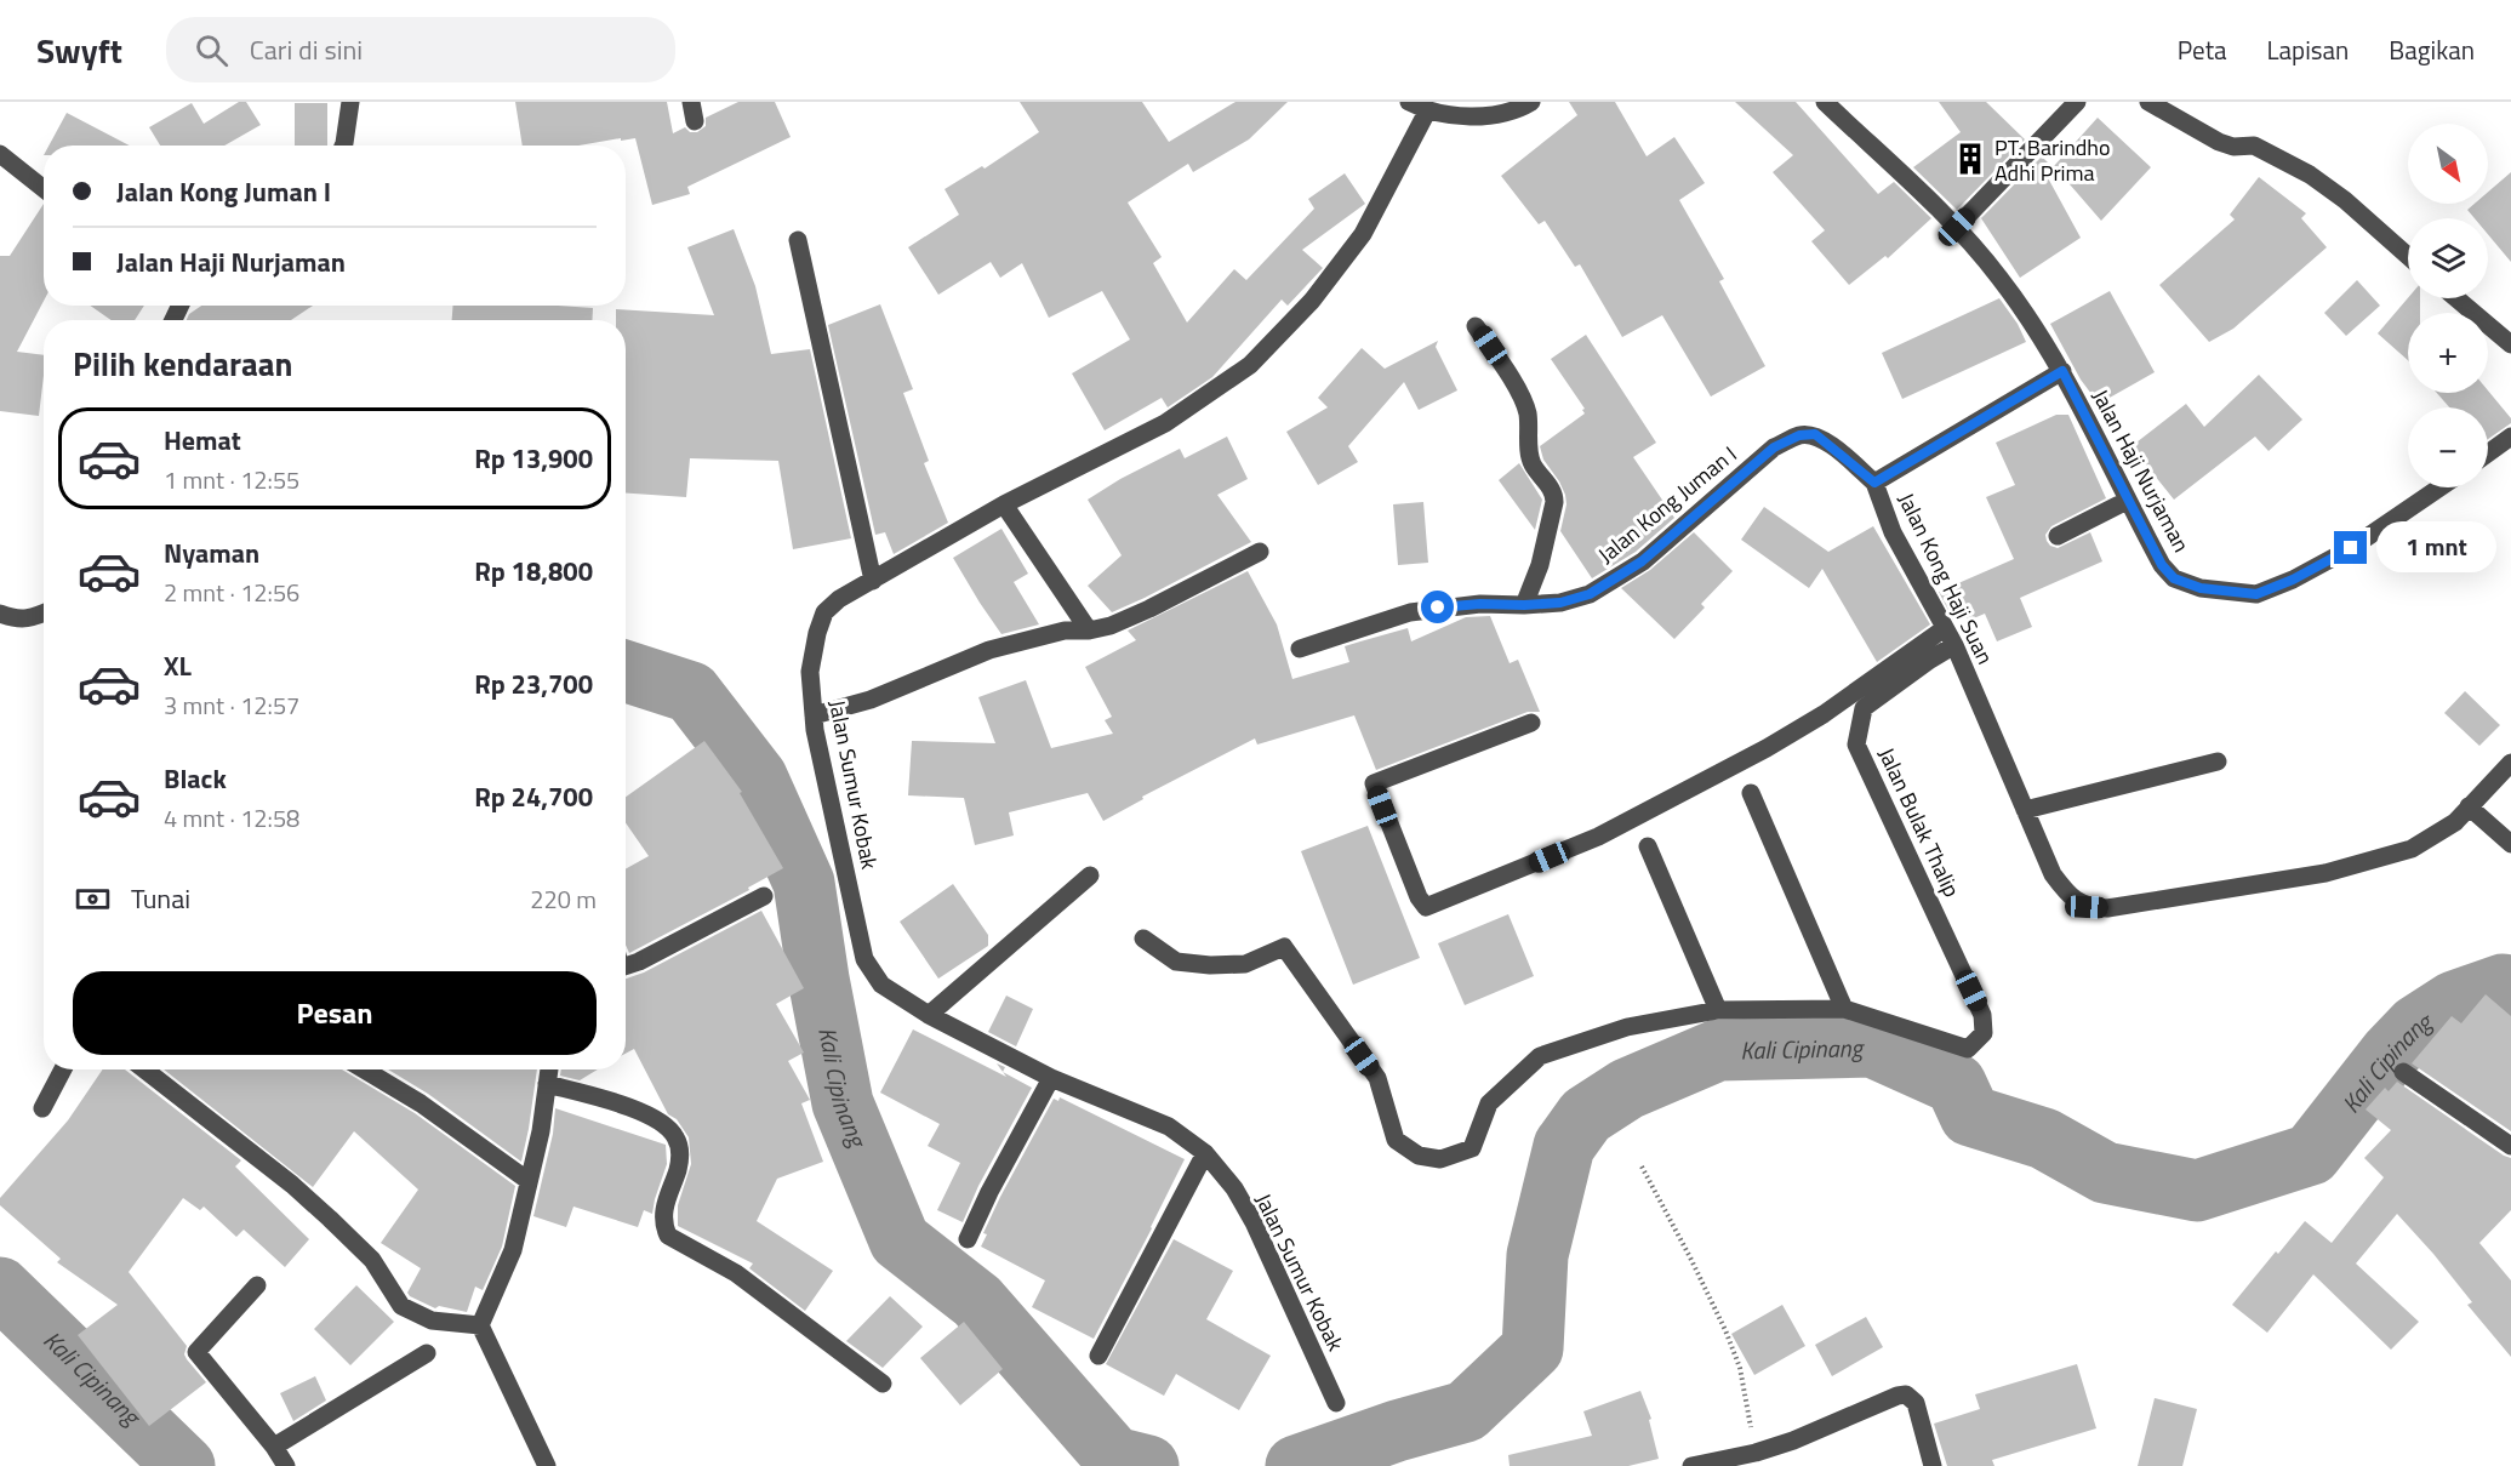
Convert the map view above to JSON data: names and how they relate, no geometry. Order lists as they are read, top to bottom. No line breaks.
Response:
{"streets":{"street":["Jalan Haji Nurjaman","Jalan Kong Juman I","Jalan Kong Haji Suan","Jalan Sumur Kobak","Jalan Bulak Thalip"]},"crossings":[["Jalan Haji Nurjaman","Jalan Kong Haji Suan"],["Jalan Kong Juman I","Jalan Kong Haji Suan"],["Jalan Kong Haji Suan","Jalan Bulak Thalip"]],"water":["Kali Cipinang"],"places":{"building":["PT. Barindho Adhi Prima"]},"north":"bottom right","page":{"header":"Swyft","search":"Cari di sini","nav":["Peta","Lapisan","Bagikan"],"map_buttons":["+","−"],"banner":["Jalan Kong Juman I","Jalan Haji Nurjaman"],"heading":"Pilih kendaraan","list":[{"name":"Hemat","note":"1 mnt · 12:55","value":"Rp 13,900"},{"name":"Nyaman","note":"2 mnt · 12:56","value":"Rp 18,800"},{"name":"XL","note":"3 mnt · 12:57","value":"Rp 23,700"},{"name":"Black","note":"4 mnt · 12:58","value":"Rp 24,700"}],"bubble":"1 mnt","pay":["Tunai","220 m"],"buttons":"Pesan"}}
